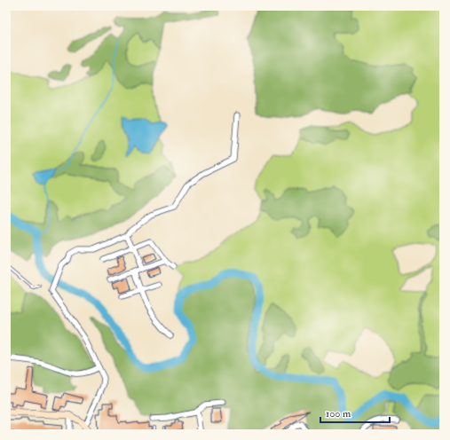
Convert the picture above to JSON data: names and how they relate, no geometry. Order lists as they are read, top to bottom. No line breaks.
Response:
{"scale_bar":"100 m"}
